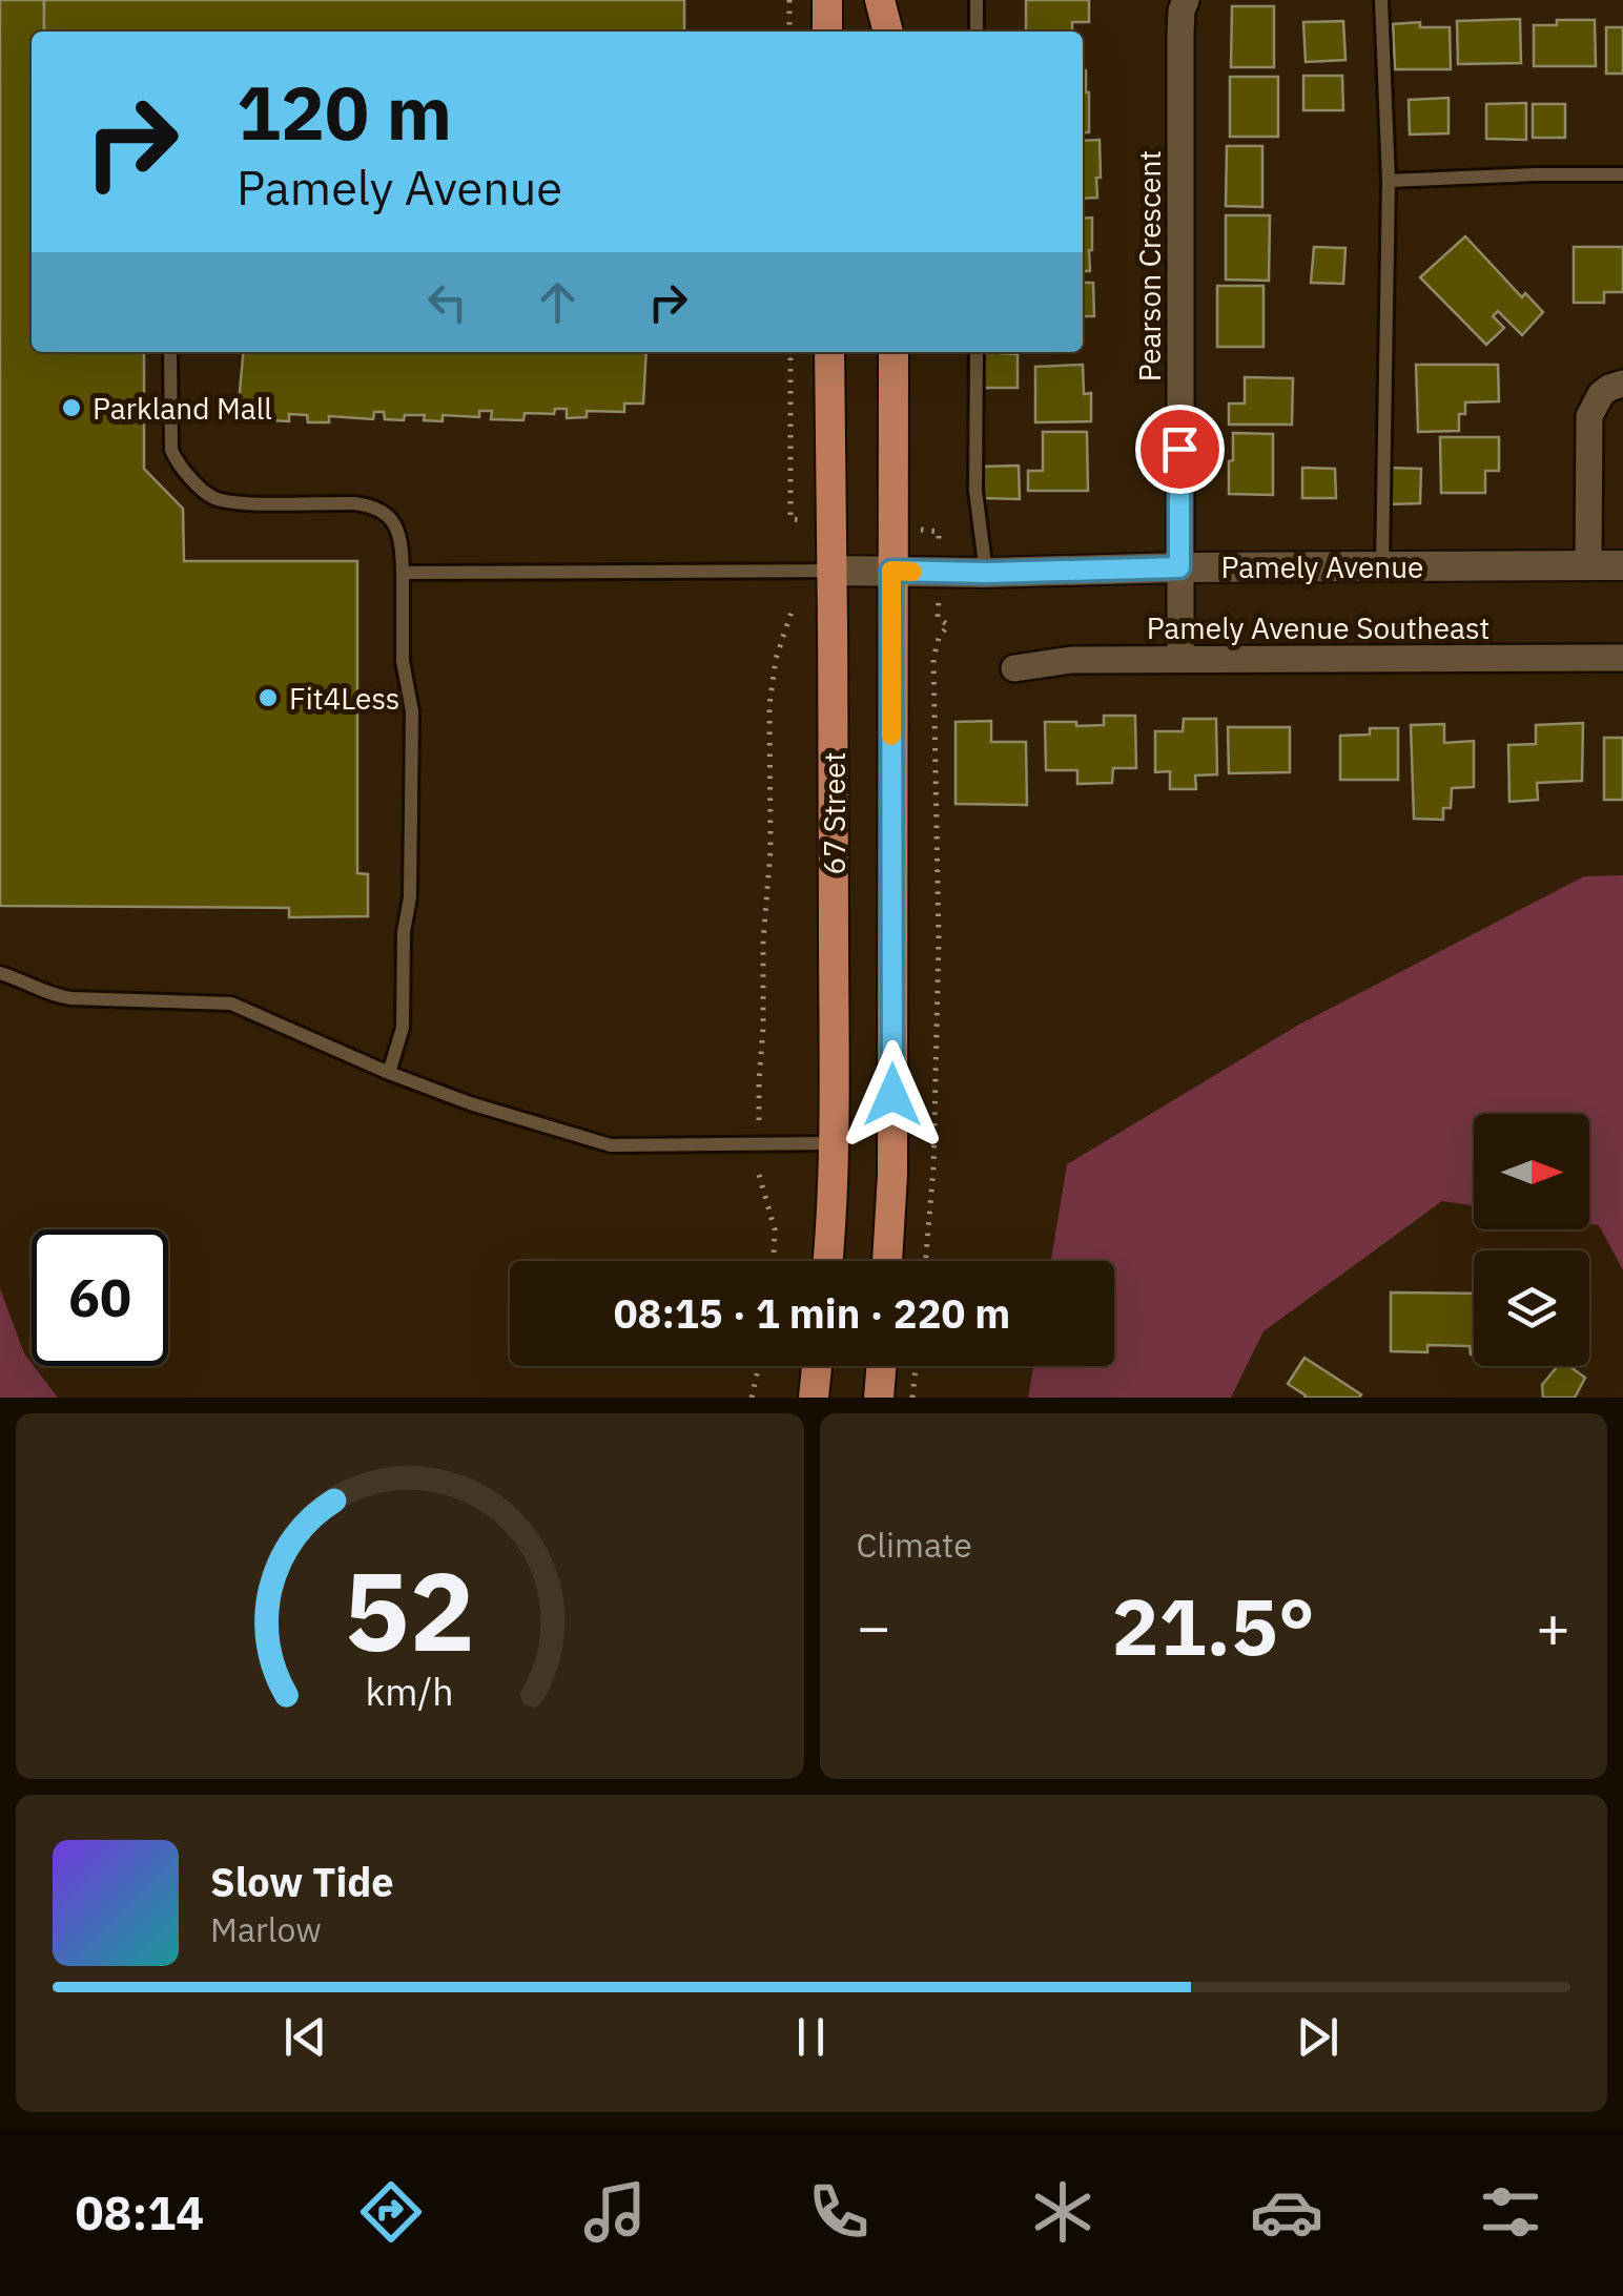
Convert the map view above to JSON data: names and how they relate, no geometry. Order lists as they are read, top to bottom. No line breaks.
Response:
{"streets":{"main road":["67 Street"],"street":["Pearson Crescent","Pamely Avenue","Pamely Avenue Southeast"]},"crossings":[["Pearson Crescent","Pamely Avenue"],["Pearson Crescent","Pamely Avenue Southeast"],["Pamely Avenue","67 Street"]],"places":["Parkland Mall","Fit4Less"],"north":"right","page":{"turn":["120 m","Pamely Avenue"],"limit":"60","trip":"08:15 · 1 min · 220 m","tile":"Climate","heat":["−","21.5°","+"],"song":["Slow Tide","Marlow"],"tabs":"08:14","gauge":["52","km/h"]}}
